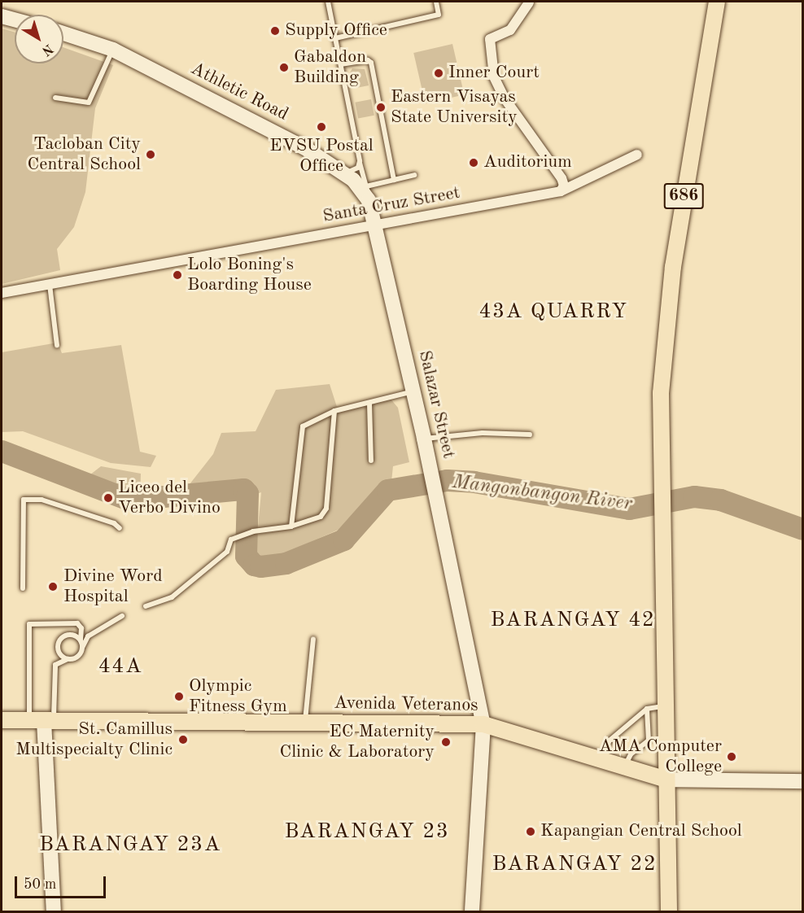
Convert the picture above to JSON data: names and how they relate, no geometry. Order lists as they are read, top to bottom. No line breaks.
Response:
{"streets":{"main road":["686","Avenida Veteranos"],"street":["Athletic Road","Santa Cruz Street","Salazar Street"]},"crossings":[["Athletic Road","Santa Cruz Street"],["Athletic Road","Salazar Street"],["686","Avenida Veteranos"],["Santa Cruz Street","Salazar Street"],["Salazar Street","Avenida Veteranos"]],"districts":["43A QUARRY","BARANGAY 42","44A","BARANGAY 23","BARANGAY 23A","BARANGAY 22"],"water":["Mangonbangon River"],"places":["Supply Office","Gabaldon Building","Inner Court","Eastern Visayas State University","EVSU Postal Office","Tacloban City Central School","Auditorium","Lolo Boning's Boarding House","Liceo del Verbo Divino","Divine Word Hospital","Olympic Fitness Gym","St. Camillus Multispecialty Clinic","EC Maternity Clinic & Laboratory","AMA Computer College","Kapangian Central School"],"scale_bar":"50 m","north":"bottom right"}
